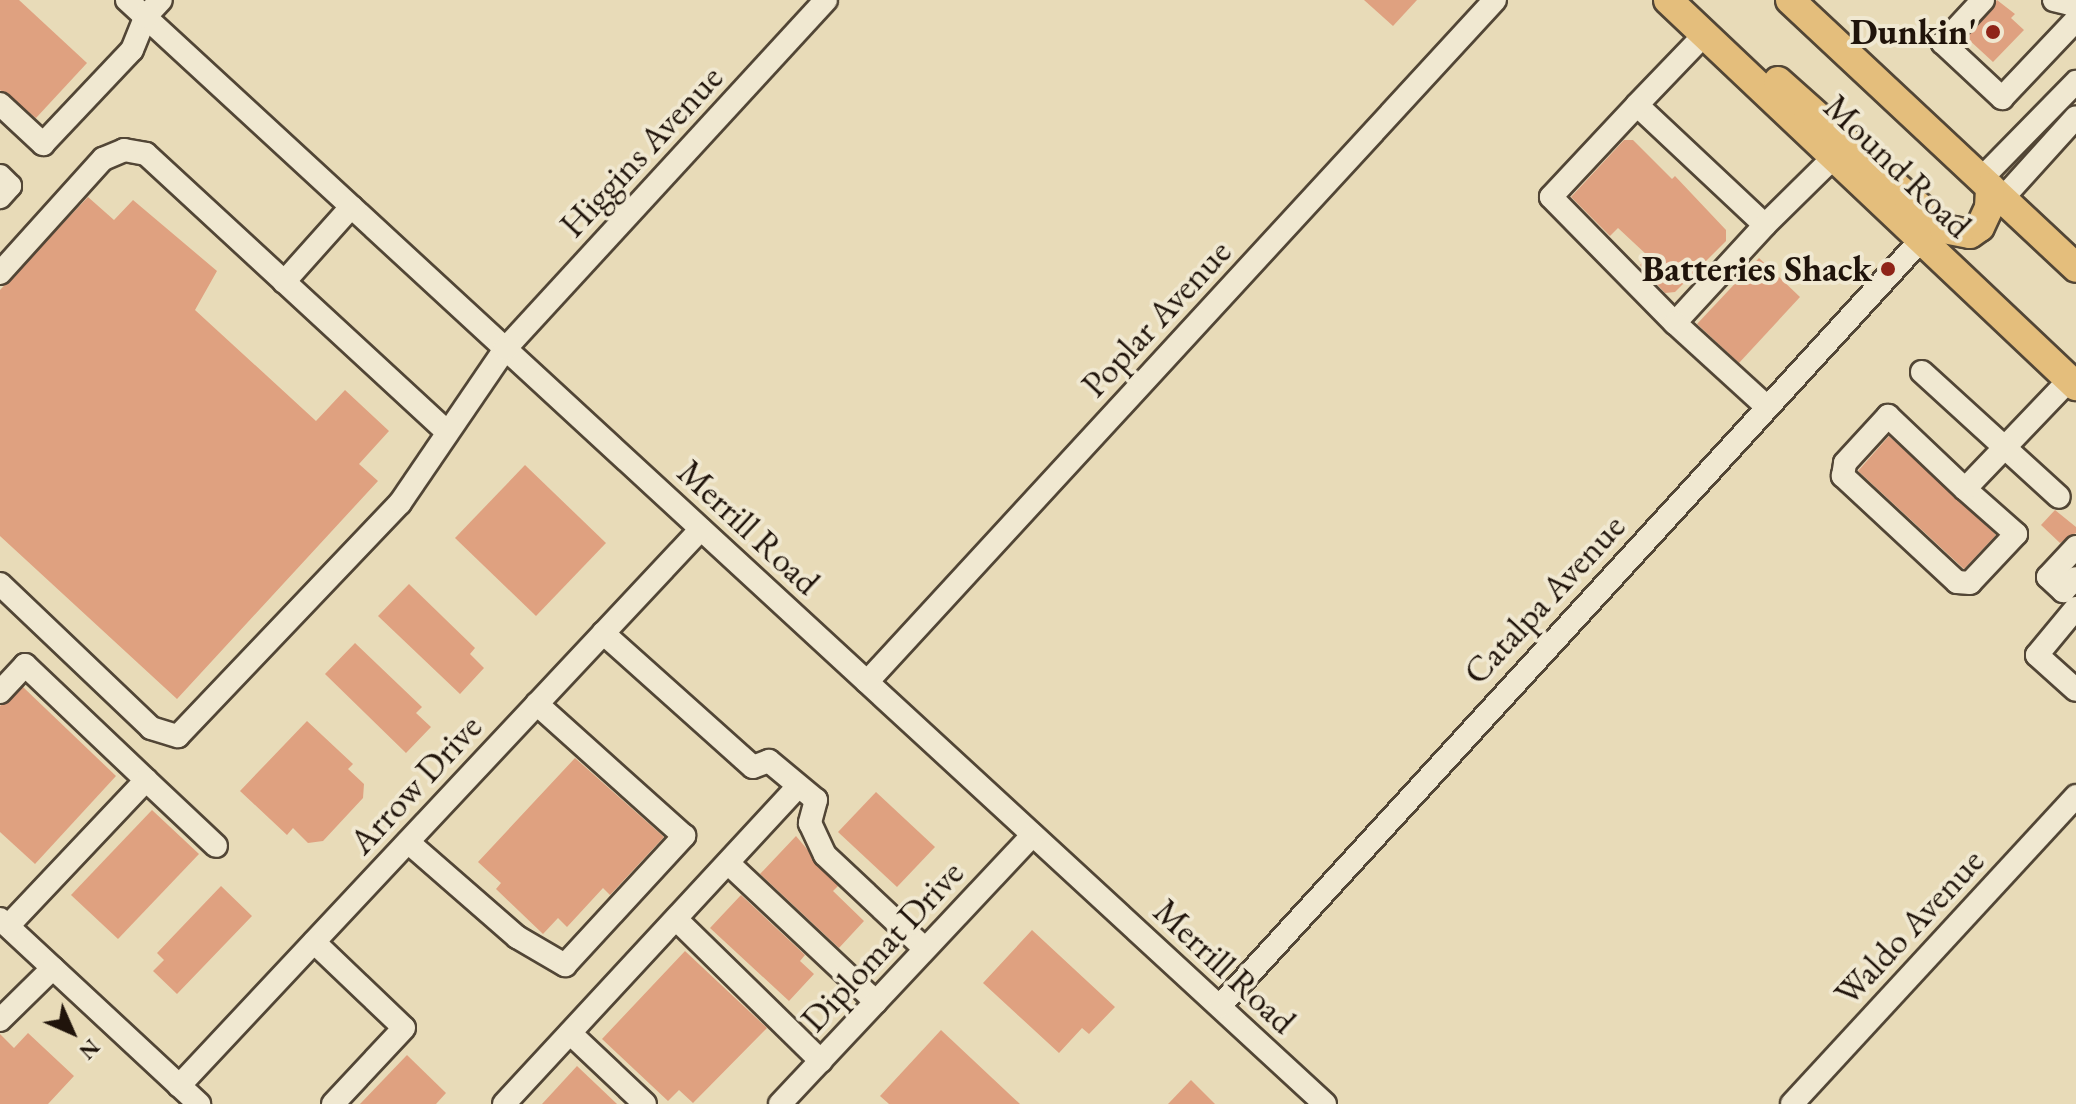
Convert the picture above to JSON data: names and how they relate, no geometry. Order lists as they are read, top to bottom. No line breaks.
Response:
{"streets":{"main road":["Mound Road"],"street":["Higgins Avenue","Poplar Avenue","Merrill Road","Catalpa Avenue","Arrow Drive","Waldo Avenue","Diplomat Drive"]},"crossings":[["Higgins Avenue","Merrill Road"],["Mound Road","Catalpa Avenue"],["Poplar Avenue","Merrill Road"],["Merrill Road","Catalpa Avenue"],["Merrill Road","Arrow Drive"],["Merrill Road","Diplomat Drive"]],"places":["Dunkin'","Batteries Shack"],"north":"bottom right"}
